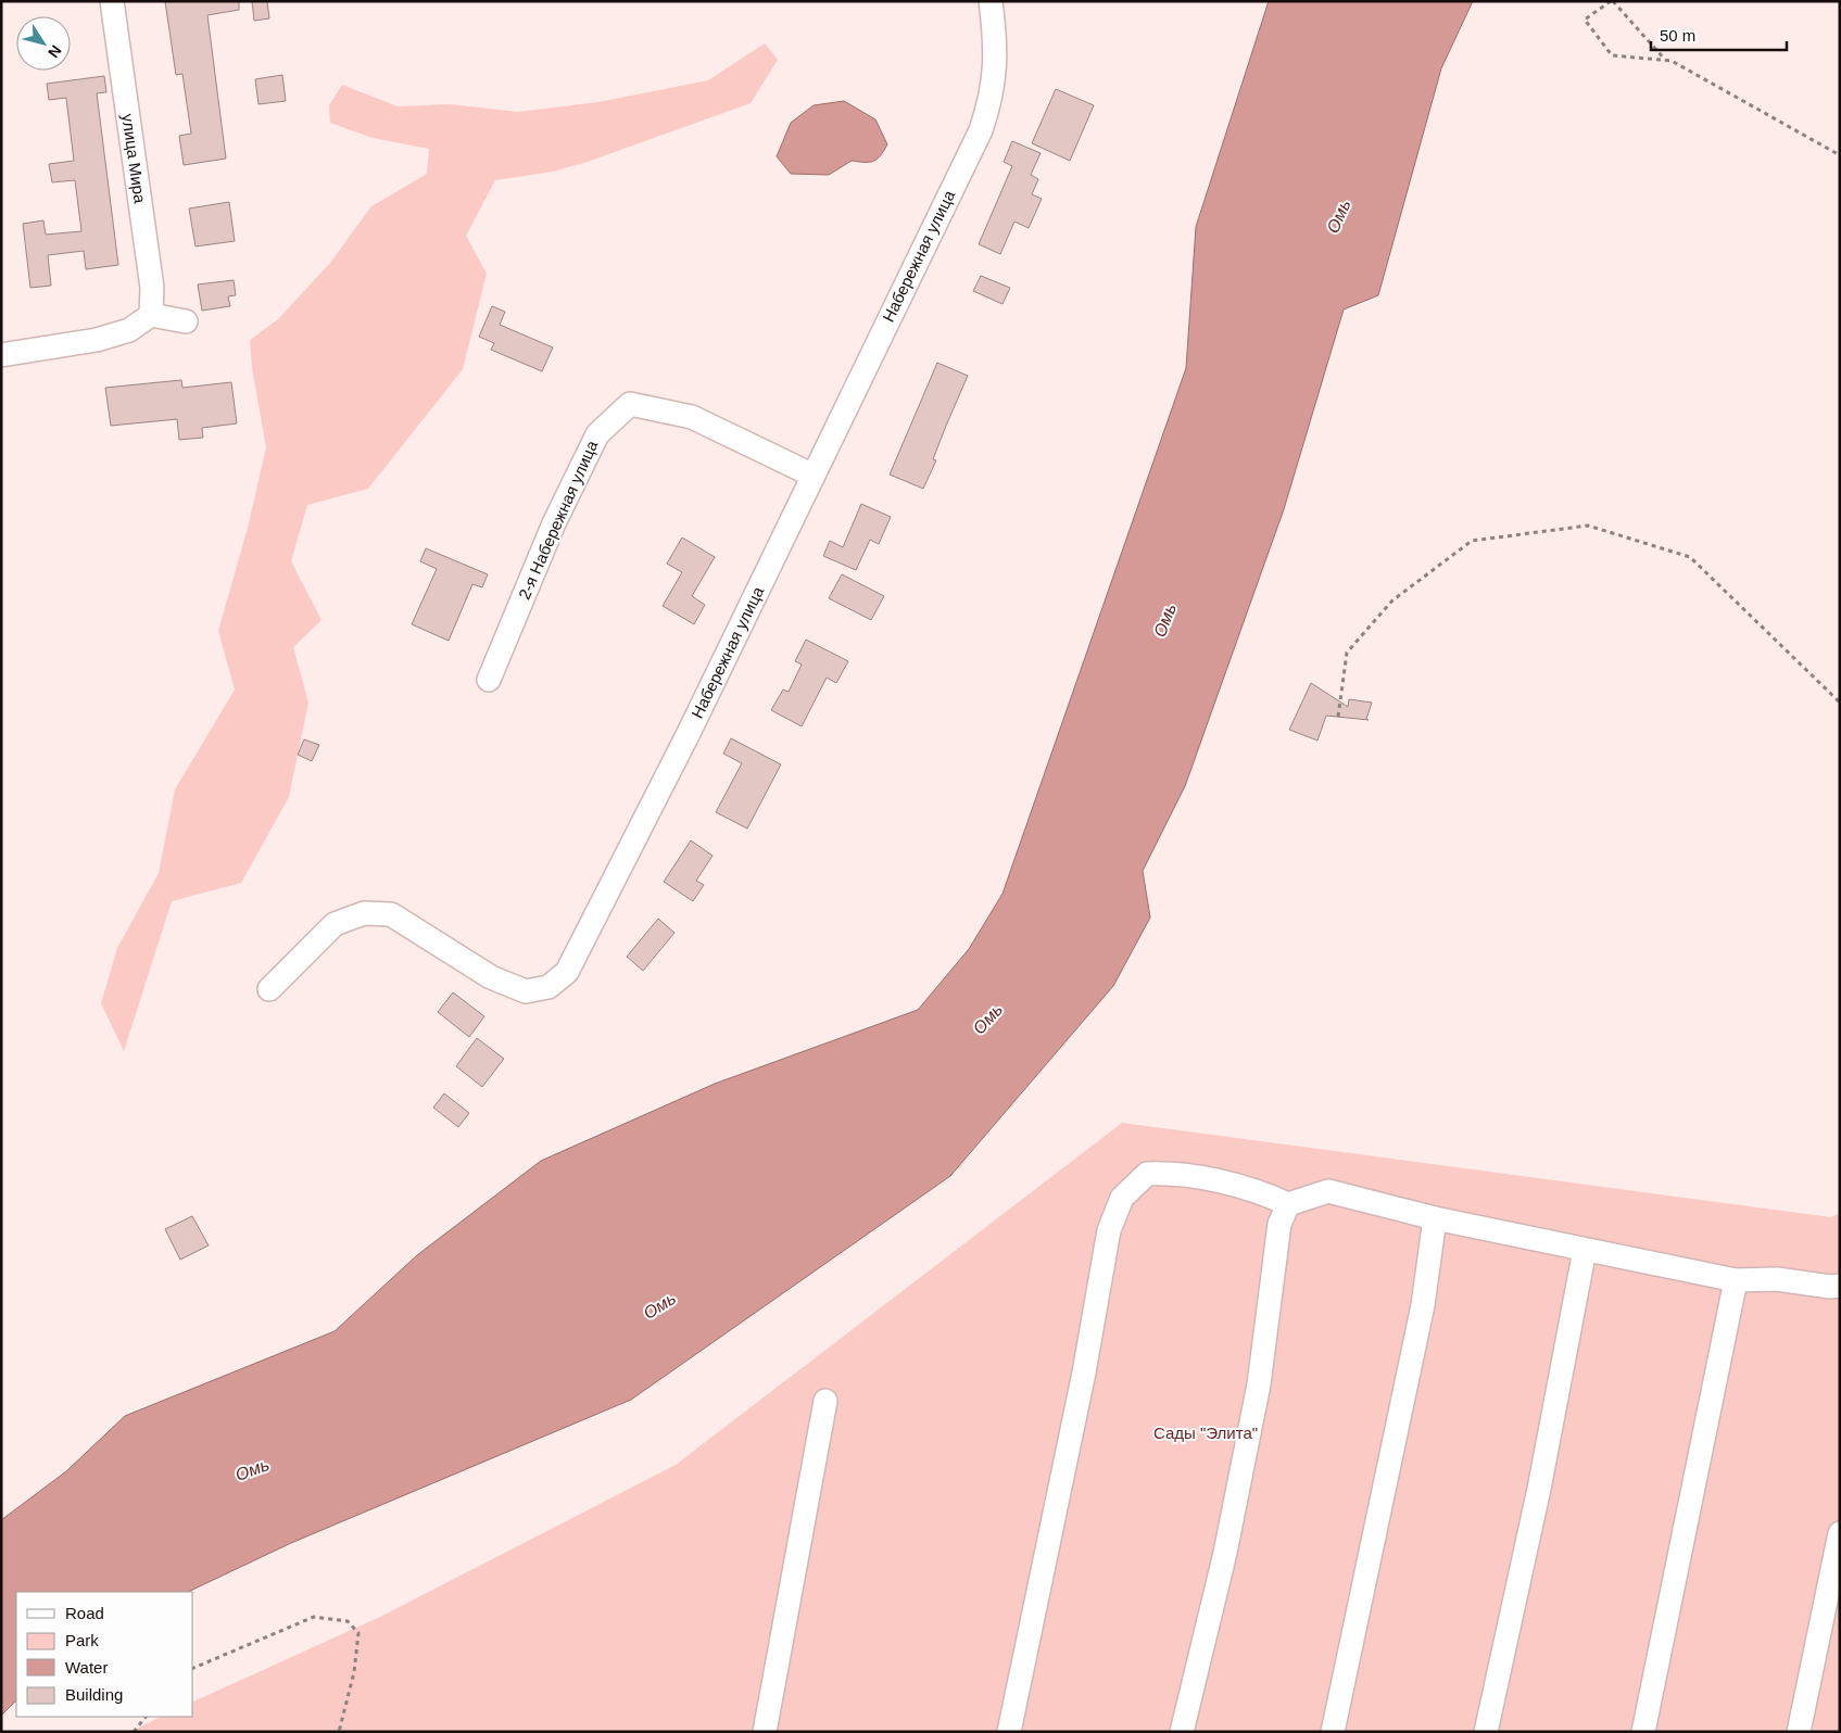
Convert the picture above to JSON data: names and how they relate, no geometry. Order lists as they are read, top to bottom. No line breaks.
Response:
{"streets":{"street":["улица Мира","Набережная улица","2-я Набережная улица"]},"crossings":[["Набережная улица","2-я Набережная улица"]],"water":["Омь"],"parks":["Сады \"Элита\""],"legend":["Road","Park","Water","Building"],"scale_bar":"50 m","north":"bottom right"}
